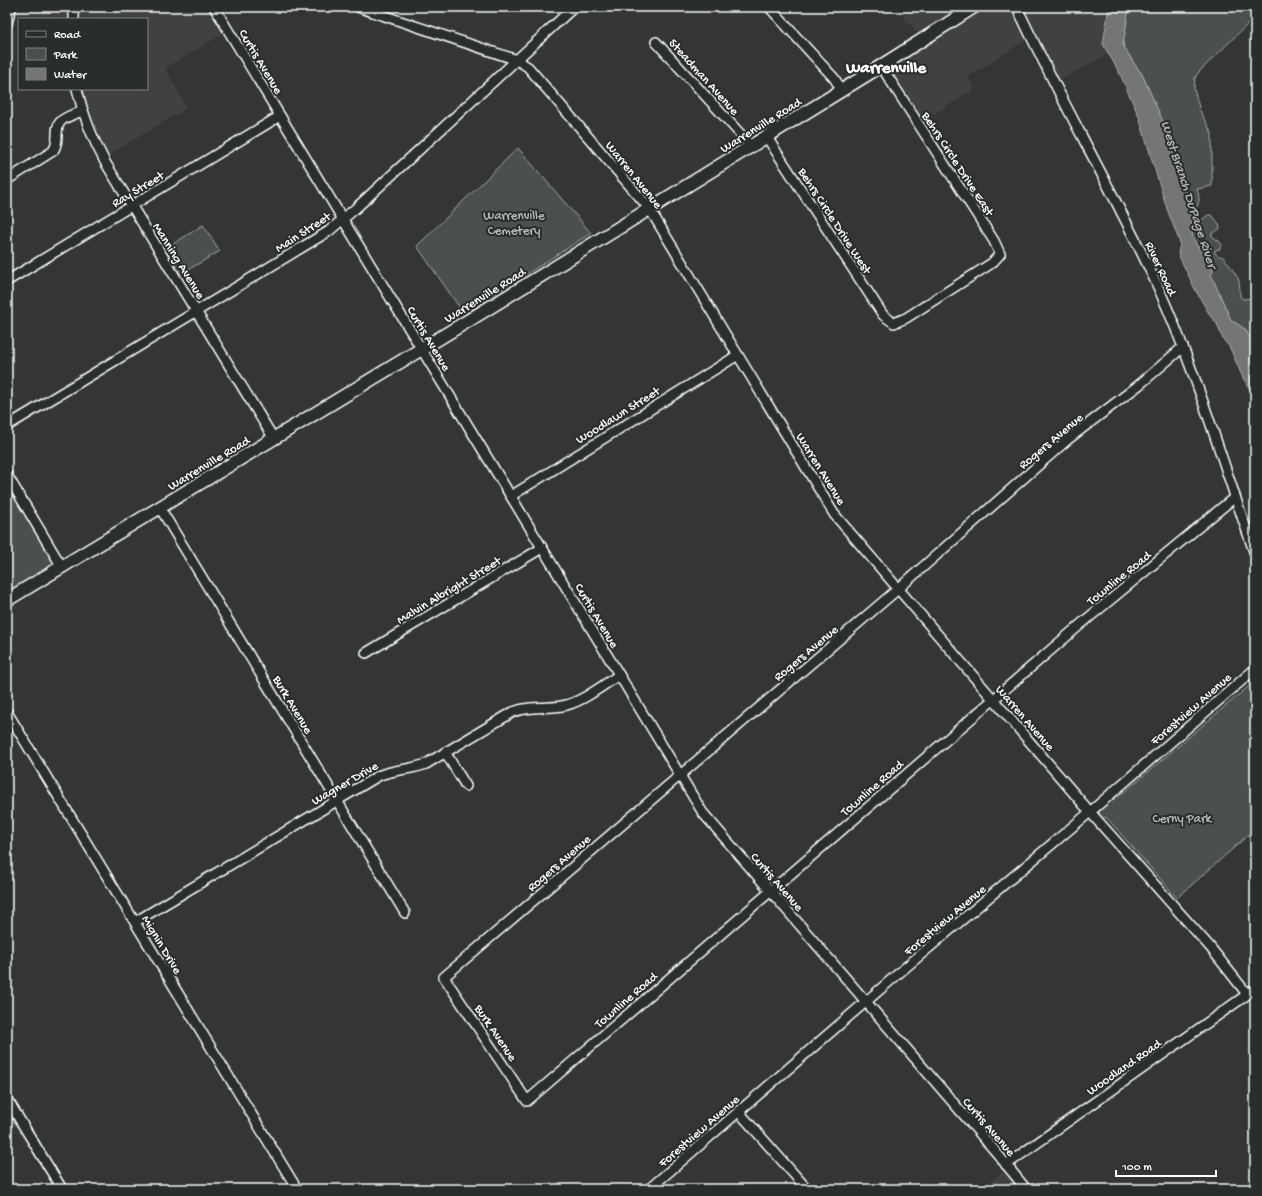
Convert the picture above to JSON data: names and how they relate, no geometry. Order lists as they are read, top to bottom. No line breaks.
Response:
{"streets":{"main road":["Warrenville Road"],"street":["Curtis Avenue","Steadman Avenue","Behrs Circle Drive East","Warren Avenue","Ray Street","Behrs Circle Drive West","Main Street","Manning Avenue","River Road","Woodlawn Street","Rogers Avenue","Townline Road","Malvin Albright Street","Burk Avenue","Forestview Avenue","Wagner Drive","Mignin Drive","Woodland Road"]},"crossings":[["Curtis Avenue","Warrenville Road"],["Curtis Avenue","Ray Street"],["Curtis Avenue","Main Street"],["Curtis Avenue","Woodlawn Street"],["Curtis Avenue","Rogers Avenue"],["Curtis Avenue","Townline Road"],["Curtis Avenue","Malvin Albright Street"],["Curtis Avenue","Forestview Avenue"],["Curtis Avenue","Wagner Drive"],["Curtis Avenue","Woodland Road"],["Steadman Avenue","Warrenville Road"],["Warrenville Road","Behrs Circle Drive East"],["Warrenville Road","Warren Avenue"],["Warrenville Road","Behrs Circle Drive West"],["Warrenville Road","Manning Avenue"],["Warrenville Road","Burk Avenue"],["Behrs Circle Drive East","Behrs Circle Drive West"],["Warren Avenue","Main Street"],["Warren Avenue","Woodlawn Street"],["Warren Avenue","Rogers Avenue"],["Warren Avenue","Townline Road"],["Warren Avenue","Forestview Avenue"],["Warren Avenue","Woodland Road"],["Ray Street","Manning Avenue"],["Main Street","Manning Avenue"],["River Road","Rogers Avenue"],["River Road","Townline Road"],["Rogers Avenue","Burk Avenue"],["Townline Road","Burk Avenue"],["Burk Avenue","Wagner Drive"],["Wagner Drive","Mignin Drive"]],"districts":["Warrenville"],"water":["West Branch DuPage River"],"parks":["Warrenville Cemetery","Cerny Park"],"legend":["Road","Park","Water"],"scale_bar":"100 m"}
